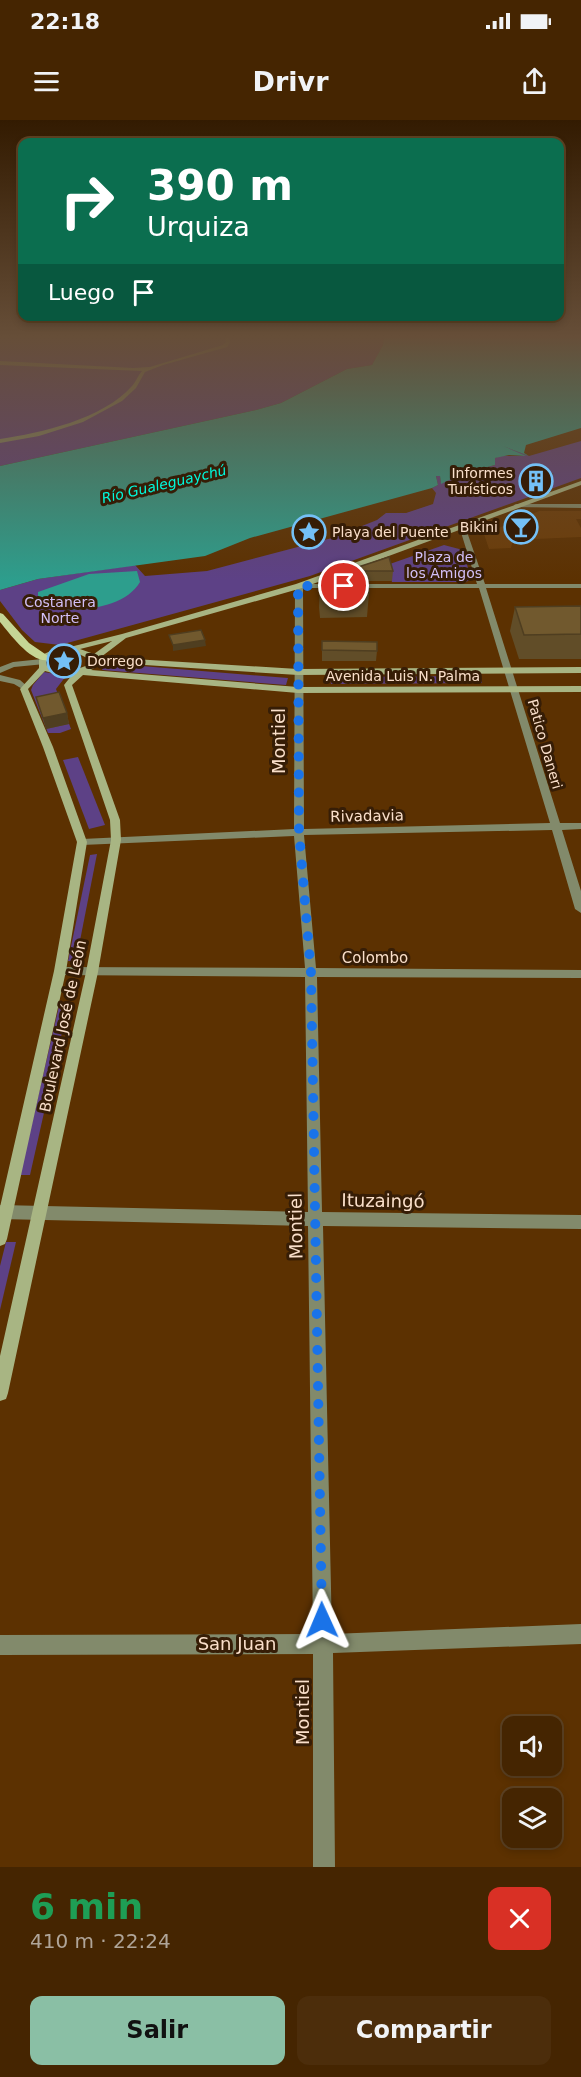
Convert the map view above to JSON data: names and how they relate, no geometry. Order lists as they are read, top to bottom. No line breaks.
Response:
{"streets":{"main road":["Avenida Luis N. Palma","Boulevard José de León"],"street":["Montiel","Patico Daneri","Rivadavia","Colombo","Ituzaingó","San Juan"]},"crossings":[["Avenida Luis N. Palma","Montiel"],["Avenida Luis N. Palma","Patico Daneri"],["Avenida Luis N. Palma","Boulevard José de León"],["Montiel","Rivadavia"],["Montiel","Colombo"],["Montiel","Ituzaingó"],["Montiel","San Juan"],["Patico Daneri","Rivadavia"],["Rivadavia","Boulevard José de León"],["Colombo","Boulevard José de León"],["Boulevard José de León","Ituzaingó"]],"water":["Río Gualeguaychú"],"parks":["Plaza de los Amigos","Costanera Norte"],"places":{"building":["Informes Turísticos"],"bar":["Bikini"],"place":["Playa del Puente","Dorrego"]},"page":{"status":"22:18","header":"Drivr","turn":["390 m","Urquiza"],"then":"Luego","heading":["6 min","410 m · 22:24"],"buttons":["Salir","Compartir"]}}
